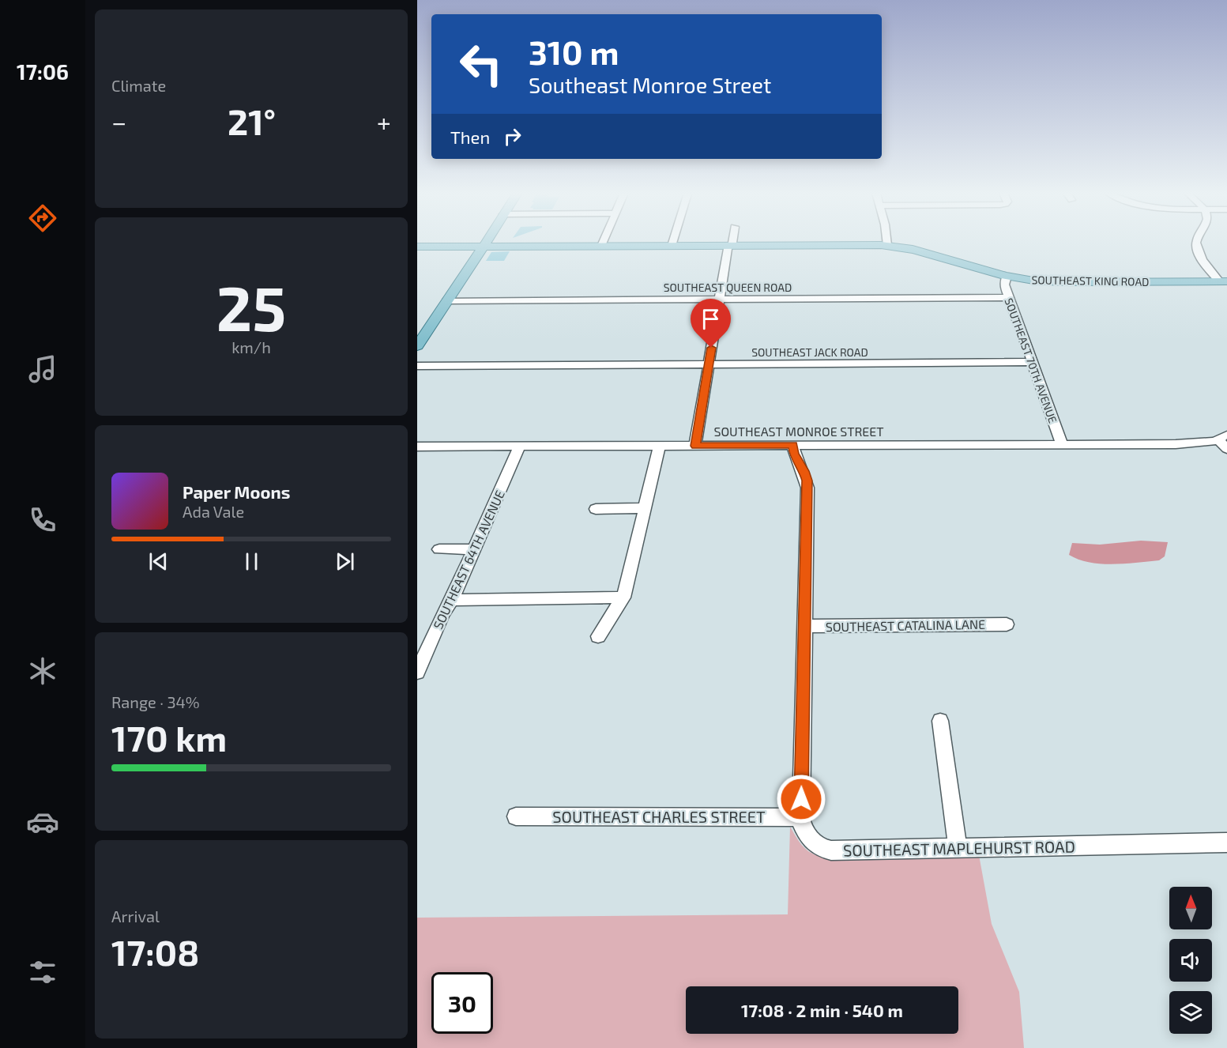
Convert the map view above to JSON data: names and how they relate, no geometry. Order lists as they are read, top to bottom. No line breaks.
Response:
{"streets":{"main road":["SOUTHEAST KING ROAD"],"street":["SOUTHEAST QUEEN ROAD","SOUTHEAST JACK ROAD","SOUTHEAST 70TH AVENUE","SOUTHEAST MONROE STREET","SOUTHEAST 64TH AVENUE","SOUTHEAST CATALINA LANE","SOUTHEAST CHARLES STREET","SOUTHEAST MAPLEHURST ROAD"]},"crossings":[["SOUTHEAST KING ROAD","SOUTHEAST 70TH AVENUE"],["SOUTHEAST QUEEN ROAD","SOUTHEAST 70TH AVENUE"],["SOUTHEAST JACK ROAD","SOUTHEAST 70TH AVENUE"],["SOUTHEAST 70TH AVENUE","SOUTHEAST MONROE STREET"],["SOUTHEAST MONROE STREET","SOUTHEAST 64TH AVENUE"],["SOUTHEAST MONROE STREET","SOUTHEAST MAPLEHURST ROAD"],["SOUTHEAST CATALINA LANE","SOUTHEAST MAPLEHURST ROAD"],["SOUTHEAST CHARLES STREET","SOUTHEAST MAPLEHURST ROAD"]],"north":"top","page":{"tabs":"17:06","tile":["Climate",["25","km/h"],["Range · 34%","170 km"],["Arrival","17:08"]],"turn":["310 m","Southeast Monroe Street"],"heat":["−","21°","+"],"then":"Then","song":["Paper Moons","Ada Vale"],"limit":"30","trip":"17:08 · 2 min · 540 m"}}
